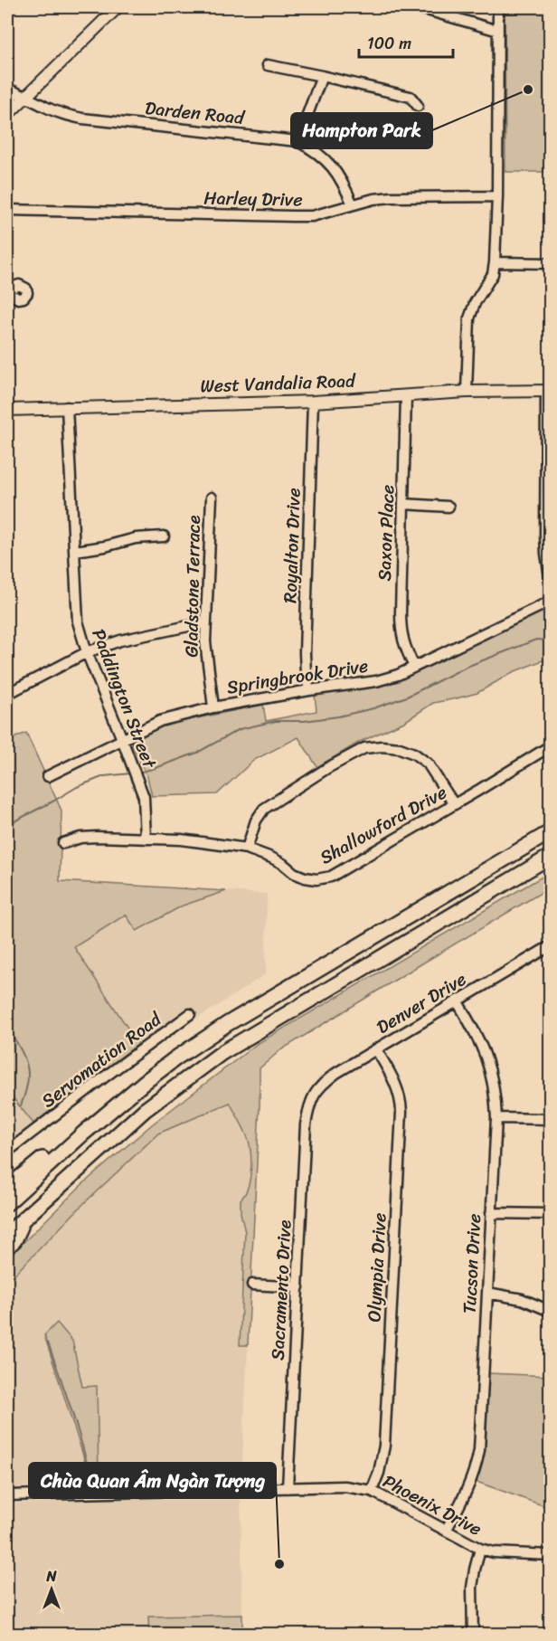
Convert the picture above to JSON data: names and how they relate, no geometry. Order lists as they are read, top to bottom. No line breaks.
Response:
{"streets":{"main road":["West Vandalia Road"],"street":["Darden Road","Harley Drive","Saxon Place","Royalton Drive","Gladstone Terrace","Springbrook Drive","Paddington Street","Shallowford Drive","Denver Drive","Servomation Road","Tucson Drive","Olympia Drive","Sacramento Drive","Phoenix Drive"]},"crossings":[["Darden Road","Harley Drive"],["West Vandalia Road","Saxon Place"],["West Vandalia Road","Royalton Drive"],["West Vandalia Road","Paddington Street"],["Saxon Place","Springbrook Drive"],["Royalton Drive","Springbrook Drive"],["Gladstone Terrace","Springbrook Drive"],["Springbrook Drive","Paddington Street"],["Paddington Street","Shallowford Drive"],["Denver Drive","Tucson Drive"],["Denver Drive","Olympia Drive"],["Denver Drive","Sacramento Drive"],["Tucson Drive","Phoenix Drive"],["Olympia Drive","Phoenix Drive"],["Sacramento Drive","Phoenix Drive"]],"places":["Hampton Park","Chùa Quan Âm Ngàn Tượng"],"scale_bar":"100 m","north":"top"}
